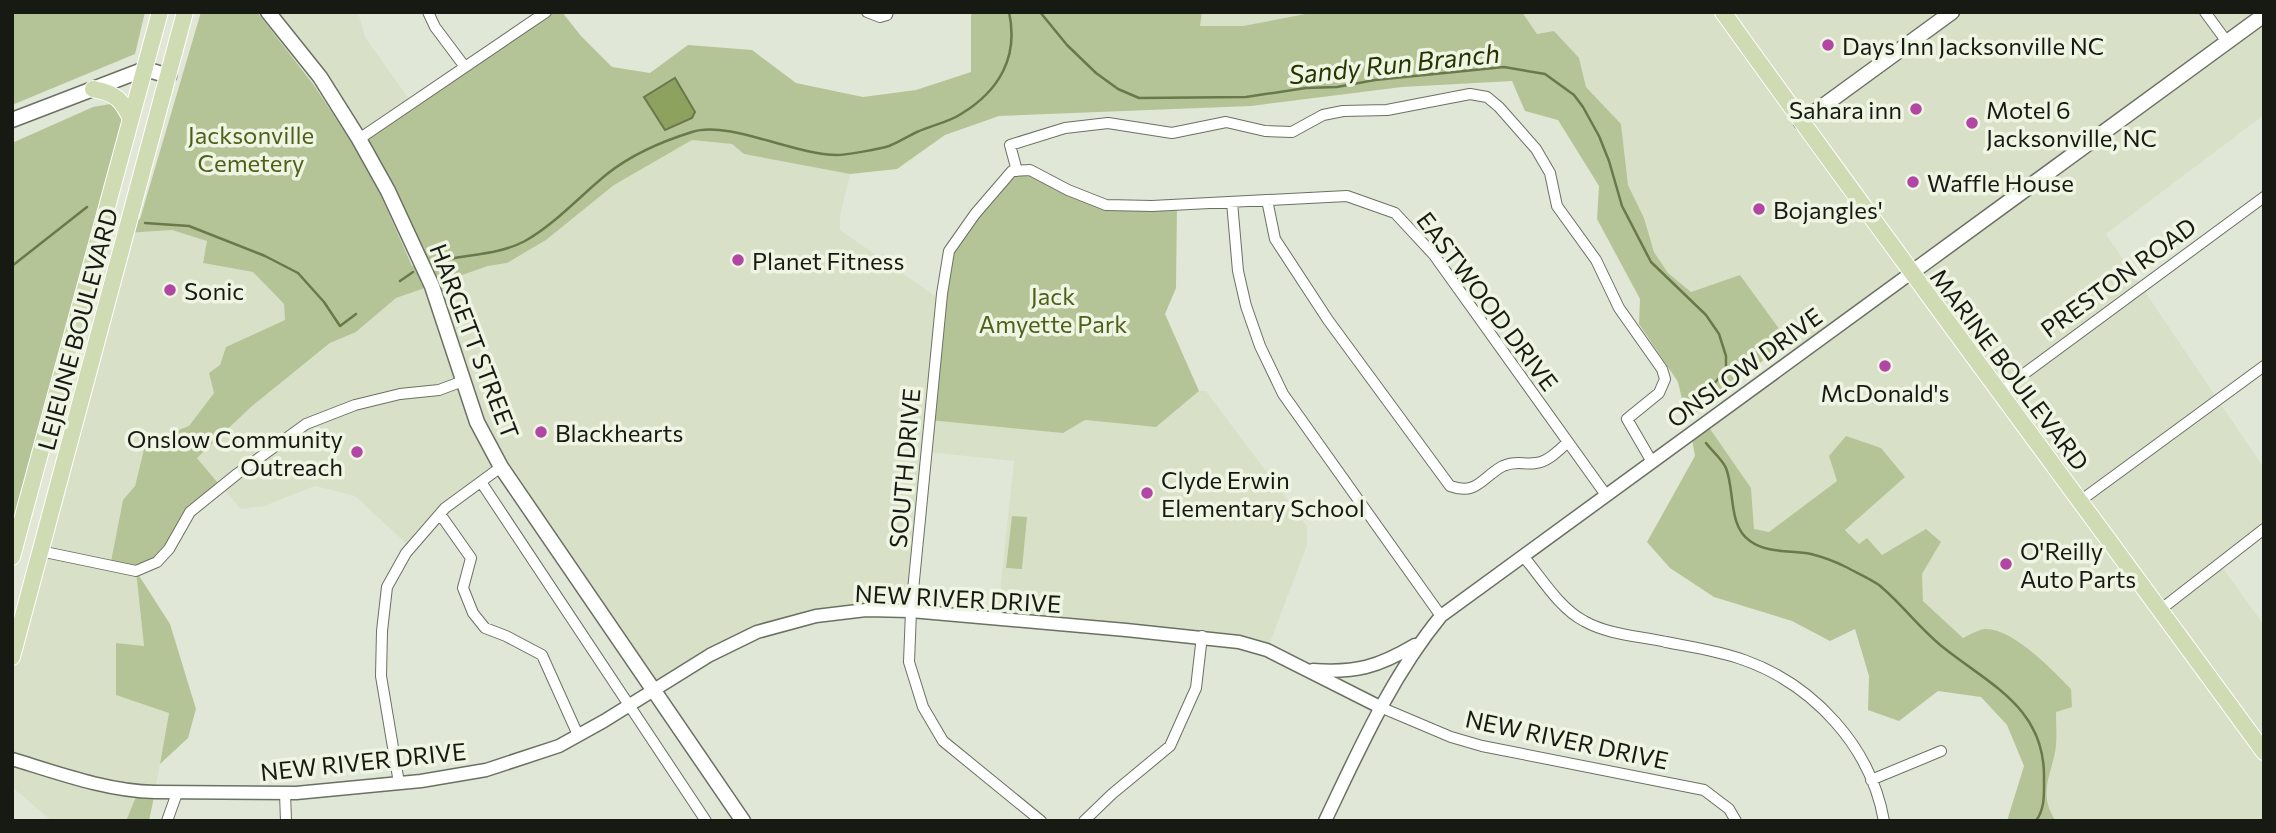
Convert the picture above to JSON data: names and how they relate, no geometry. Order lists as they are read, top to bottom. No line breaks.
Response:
{"streets":{"main road":["LEJEUNE BOULEVARD","HARGETT STREET","ONSLOW DRIVE","MARINE BOULEVARD"],"street":["PRESTON ROAD","EASTWOOD DRIVE","SOUTH DRIVE","NEW RIVER DRIVE"]},"crossings":[["PRESTON ROAD","MARINE BOULEVARD"],["EASTWOOD DRIVE","ONSLOW DRIVE"],["EASTWOOD DRIVE","SOUTH DRIVE"],["HARGETT STREET","NEW RIVER DRIVE"],["ONSLOW DRIVE","MARINE BOULEVARD"],["ONSLOW DRIVE","NEW RIVER DRIVE"],["SOUTH DRIVE","NEW RIVER DRIVE"]],"water":["Sandy Run Branch"],"parks":["Jacksonville Cemetery","Jack Amyette Park"],"places":["Days Inn Jacksonville NC","Sahara inn","Motel 6 Jacksonville, NC","Waffle House","Bojangles'","Planet Fitness","Sonic","McDonald's","Blackhearts","Onslow Community Outreach","Clyde Erwin Elementary School","O'Reilly Auto Parts"]}
